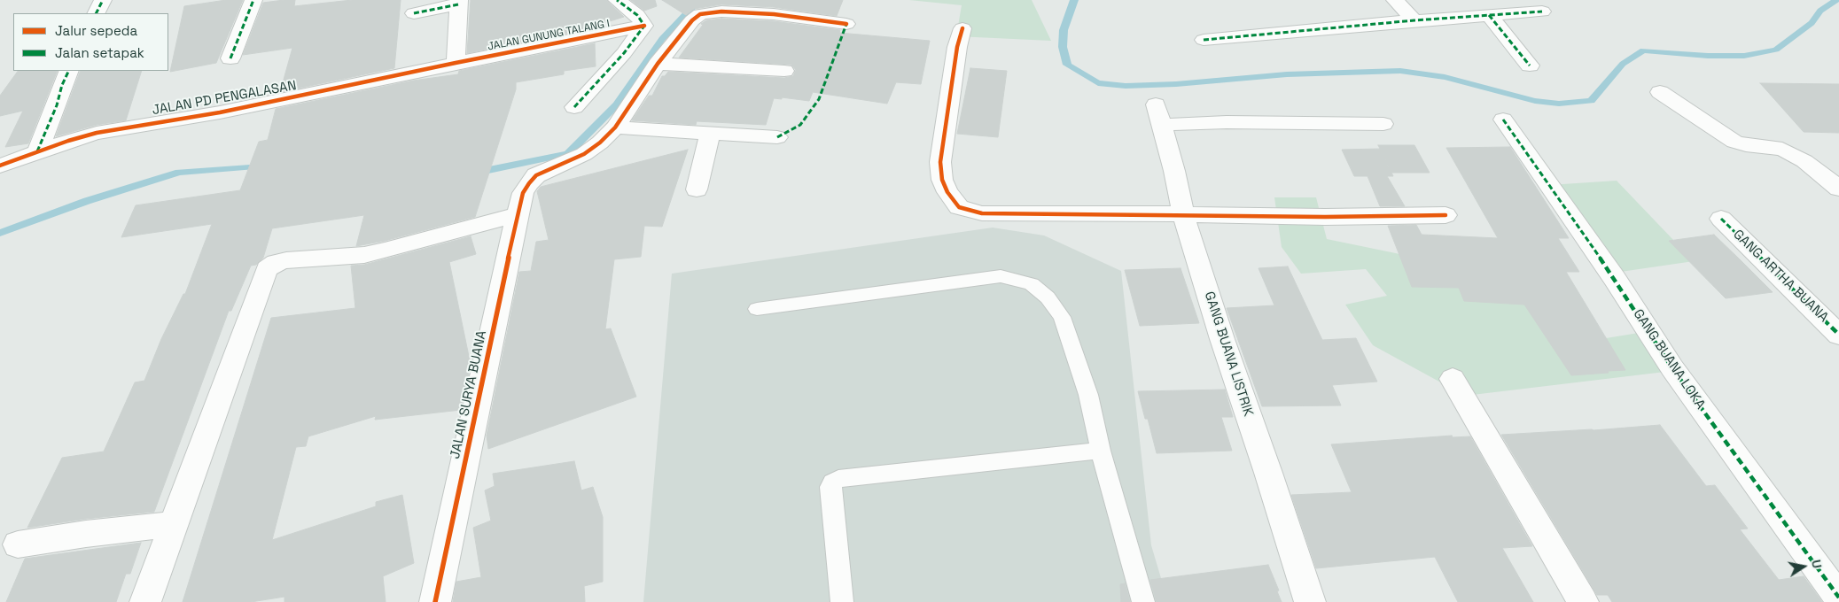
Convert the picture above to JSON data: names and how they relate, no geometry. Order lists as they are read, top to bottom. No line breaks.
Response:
{"streets":{"street":["JALAN GUNUNG TALANG I","JALAN PD PENGALASAN","GANG ARTHA BUANA","GANG BUANA LISTRIK","GANG BUANA LOKA","JALAN SURYA BUANA"]},"crossings":[["JALAN GUNUNG TALANG I","JALAN PD PENGALASAN"]],"legend":["Jalur sepeda","Jalan setapak"],"north":"right"}
